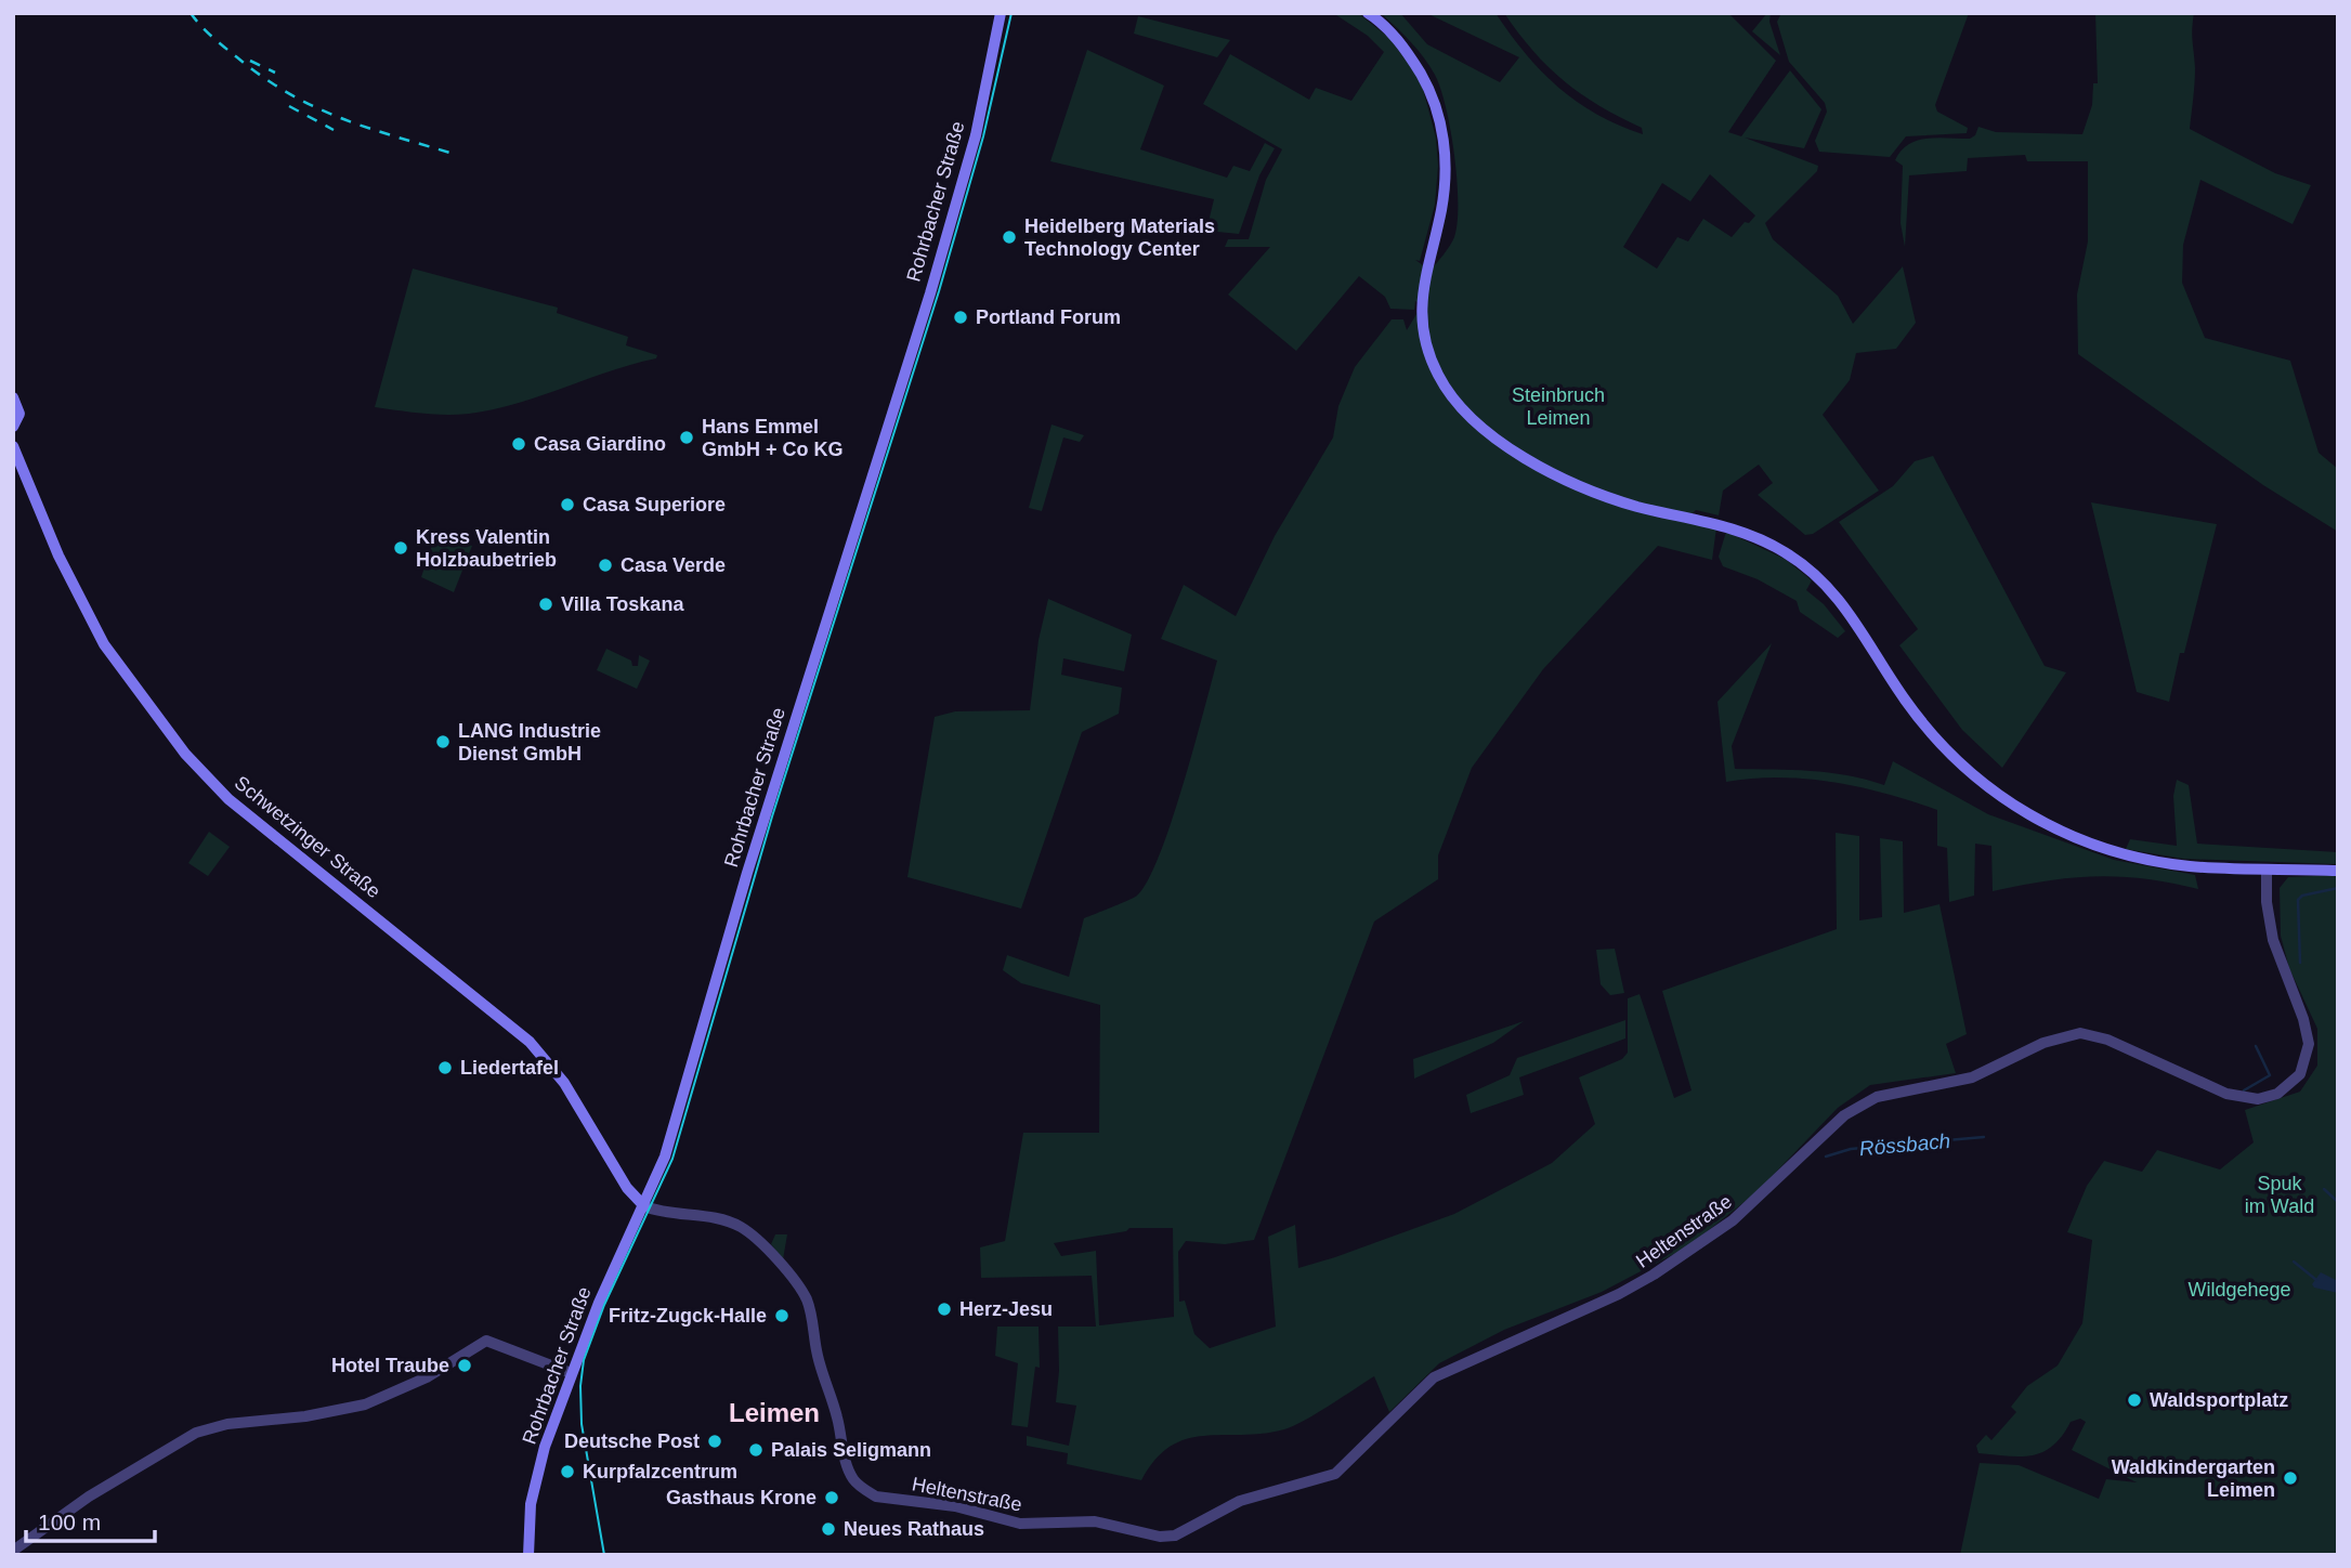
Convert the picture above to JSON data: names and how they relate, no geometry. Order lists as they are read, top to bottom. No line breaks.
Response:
{"streets":{"main road":["Rohrbacher Straße","Schwetzinger Straße"],"street":["Heltenstraße"]},"crossings":[["Rohrbacher Straße","Schwetzinger Straße"],["Rohrbacher Straße","Heltenstraße"],["Schwetzinger Straße","Heltenstraße"]],"districts":["Leimen"],"water":["Rössbach"],"parks":["Steinbruch Leimen","Spuk im Wald","Wildgehege"],"places":["Heidelberg Materials Technology Center","Portland Forum","Hans Emmel GmbH + Co KG","Casa Giardino","Casa Superiore","Kress Valentin Holzbaubetrieb","Casa Verde","Villa Toskana","LANG Industrie Dienst GmbH","Liedertafel","Herz-Jesu","Fritz-Zugck-Halle","Hotel Traube","Waldsportplatz","Deutsche Post","Palais Seligmann","Kurpfalzcentrum","Waldkindergarten Leimen","Gasthaus Krone","Neues Rathaus"],"scale_bar":"100 m"}
